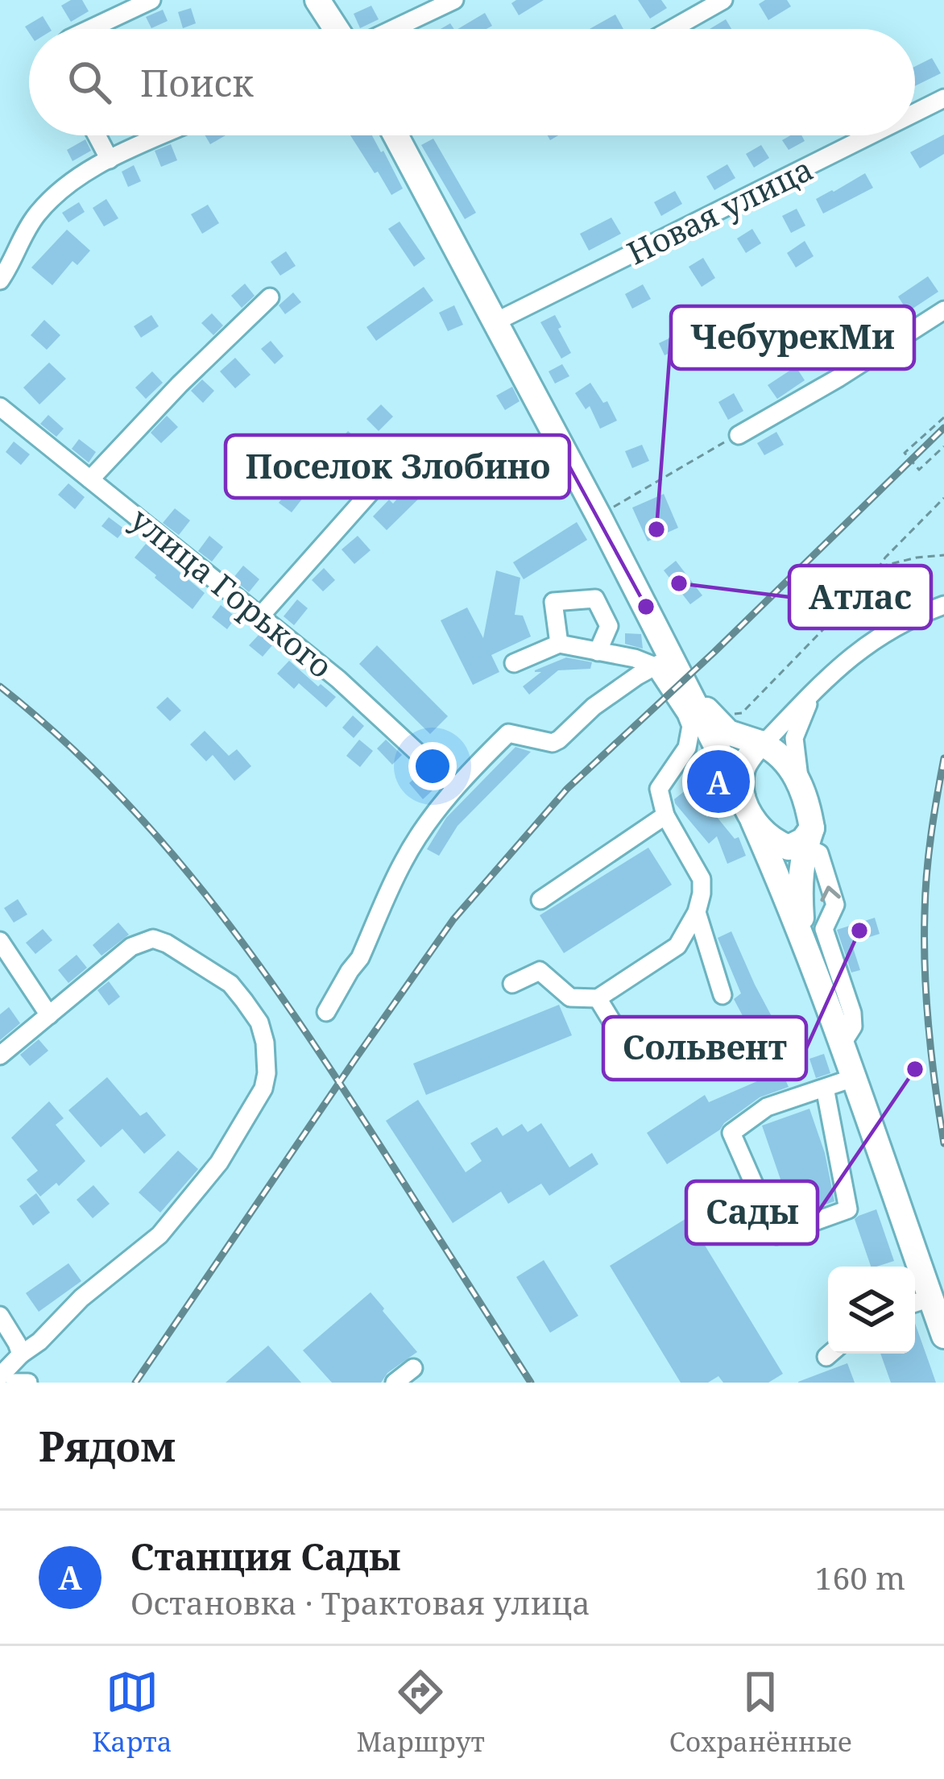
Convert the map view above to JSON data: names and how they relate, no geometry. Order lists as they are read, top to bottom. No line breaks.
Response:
{"streets":{"street":["Новая улица","улица Горького"]},"places":["ЧебурекМи","Атлас","Поселок Злобино","Сольвент","Сады"],"page":{"search":"Поиск","pins":"A","heading":"Рядом","list":[{"mark":"A","name":"Станция Сады","note":"Остановка · Трактовая улица","value":"160 m"}],"nav":["Карта","Маршрут","Сохранённые"]}}
